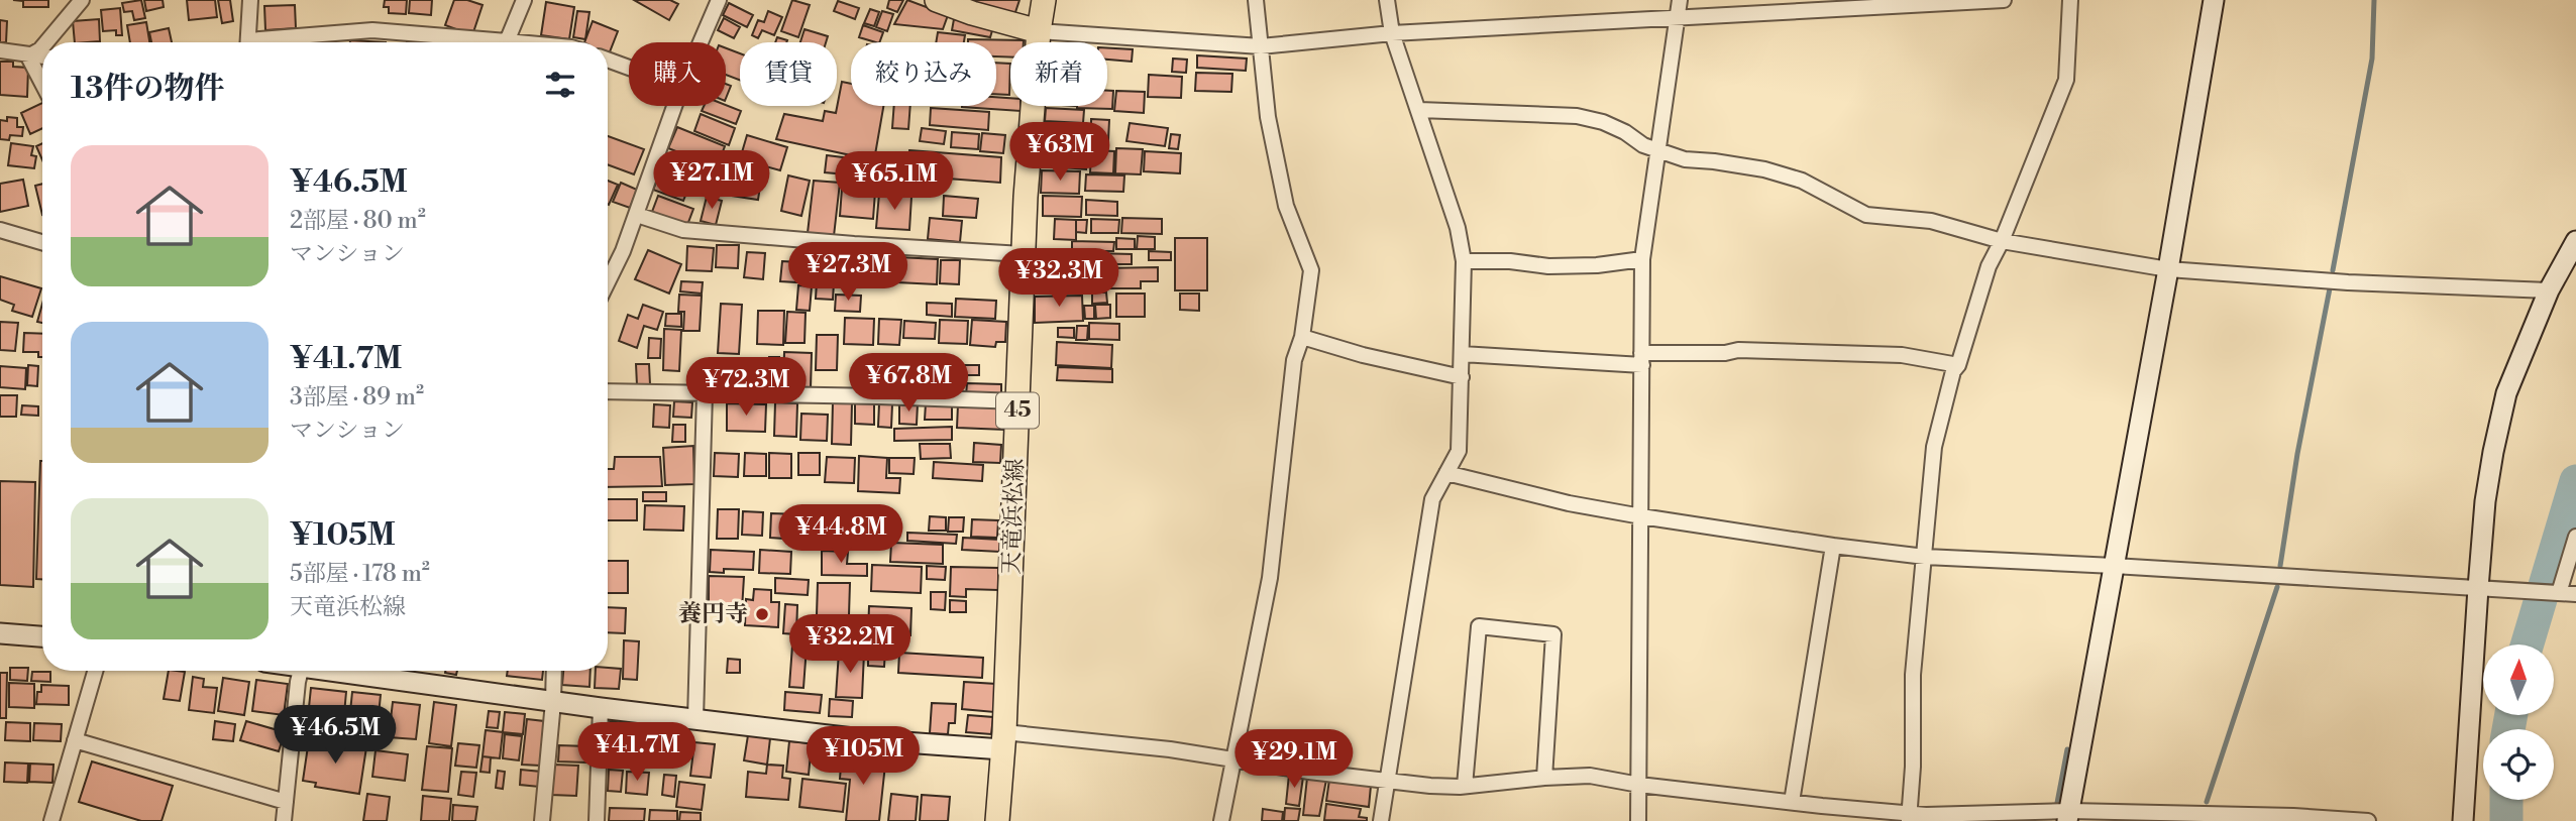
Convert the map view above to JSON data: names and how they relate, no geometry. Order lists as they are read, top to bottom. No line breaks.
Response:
{"streets":{"main road":["45","天竜浜松線"]},"places":["養円寺"],"north":"top","page":{"chip":["購入","賃貸","絞り込み","新着"],"heading":"13件の物件","price":["¥63M","¥27.1M","¥65.1M","¥27.3M","¥32.3M","¥67.8M","¥72.3M","¥44.8M","¥32.2M","¥46.5M","¥41.7M","¥105M","¥29.1M"],"list":[{"name":"¥46.5M","note":"2部屋 · 80 m² · マンション"},{"name":"¥41.7M","note":"3部屋 · 89 m² · マンション"},{"name":"¥105M","note":"5部屋 · 178 m² · 天竜浜松線"}]}}
